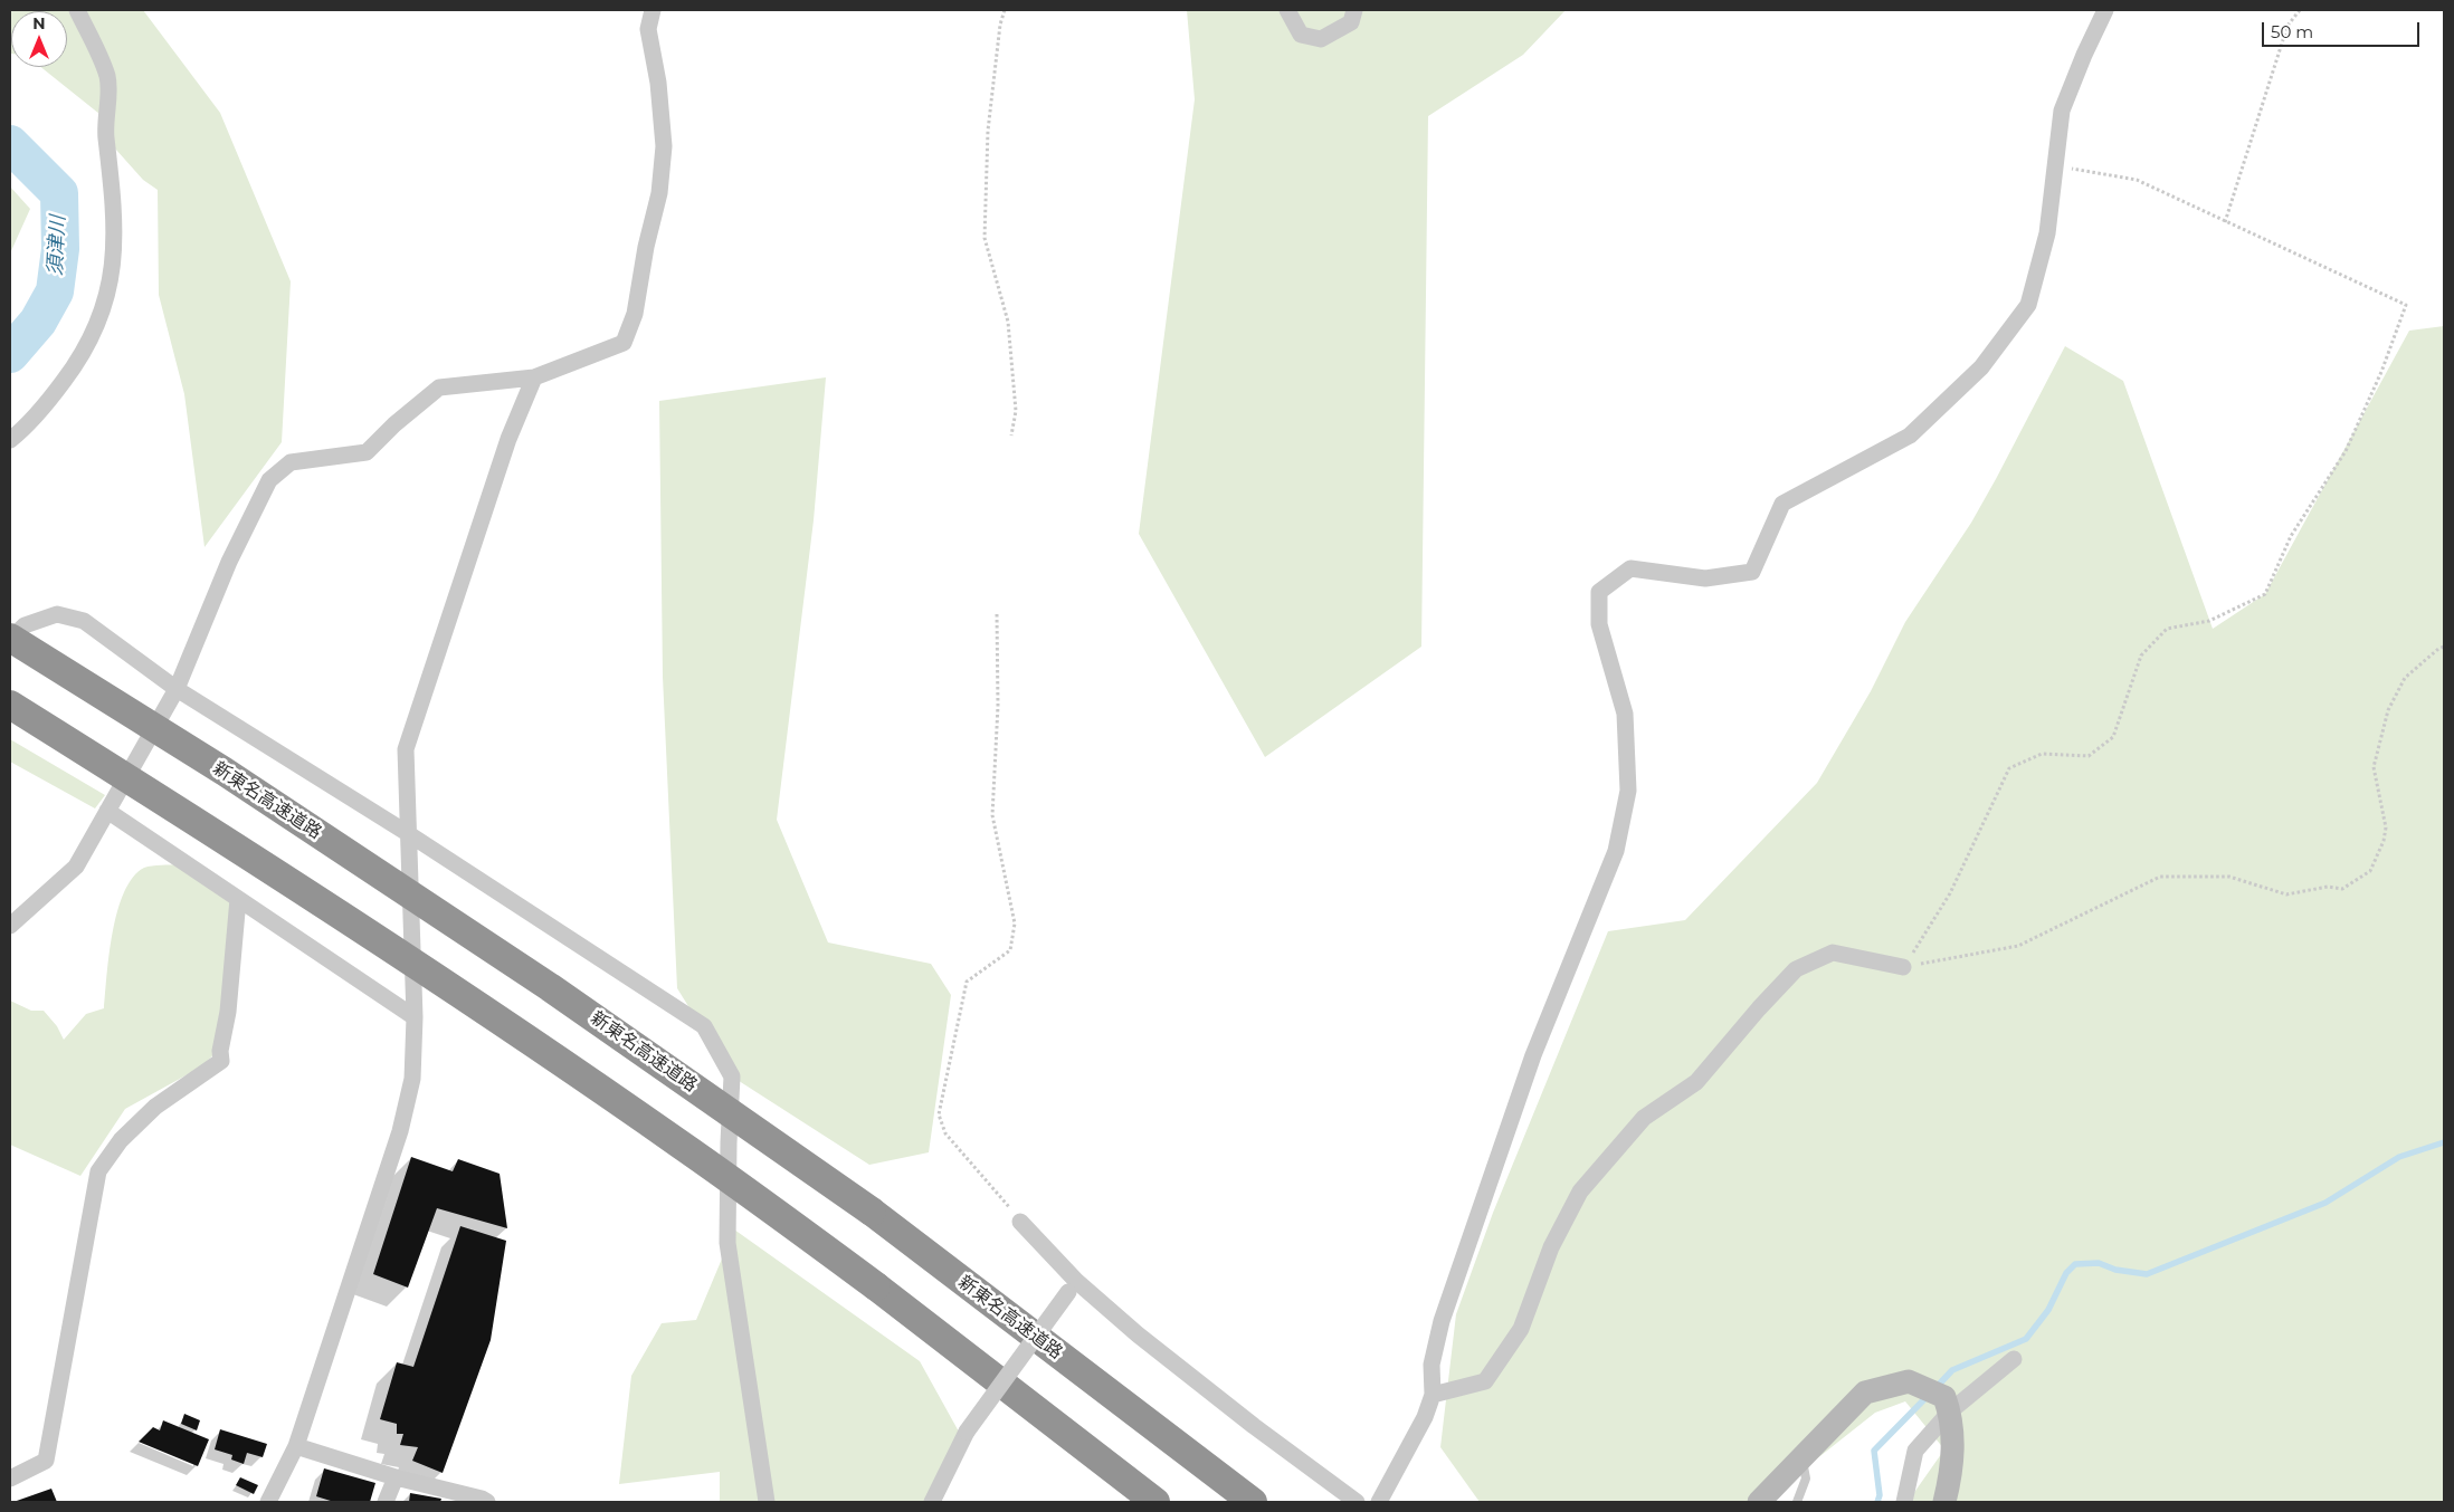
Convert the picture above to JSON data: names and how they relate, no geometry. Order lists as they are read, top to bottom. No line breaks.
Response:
{"streets":{"highway":["新東名高速道路"]},"water":["須津川"],"scale_bar":"50 m","north":"top"}
